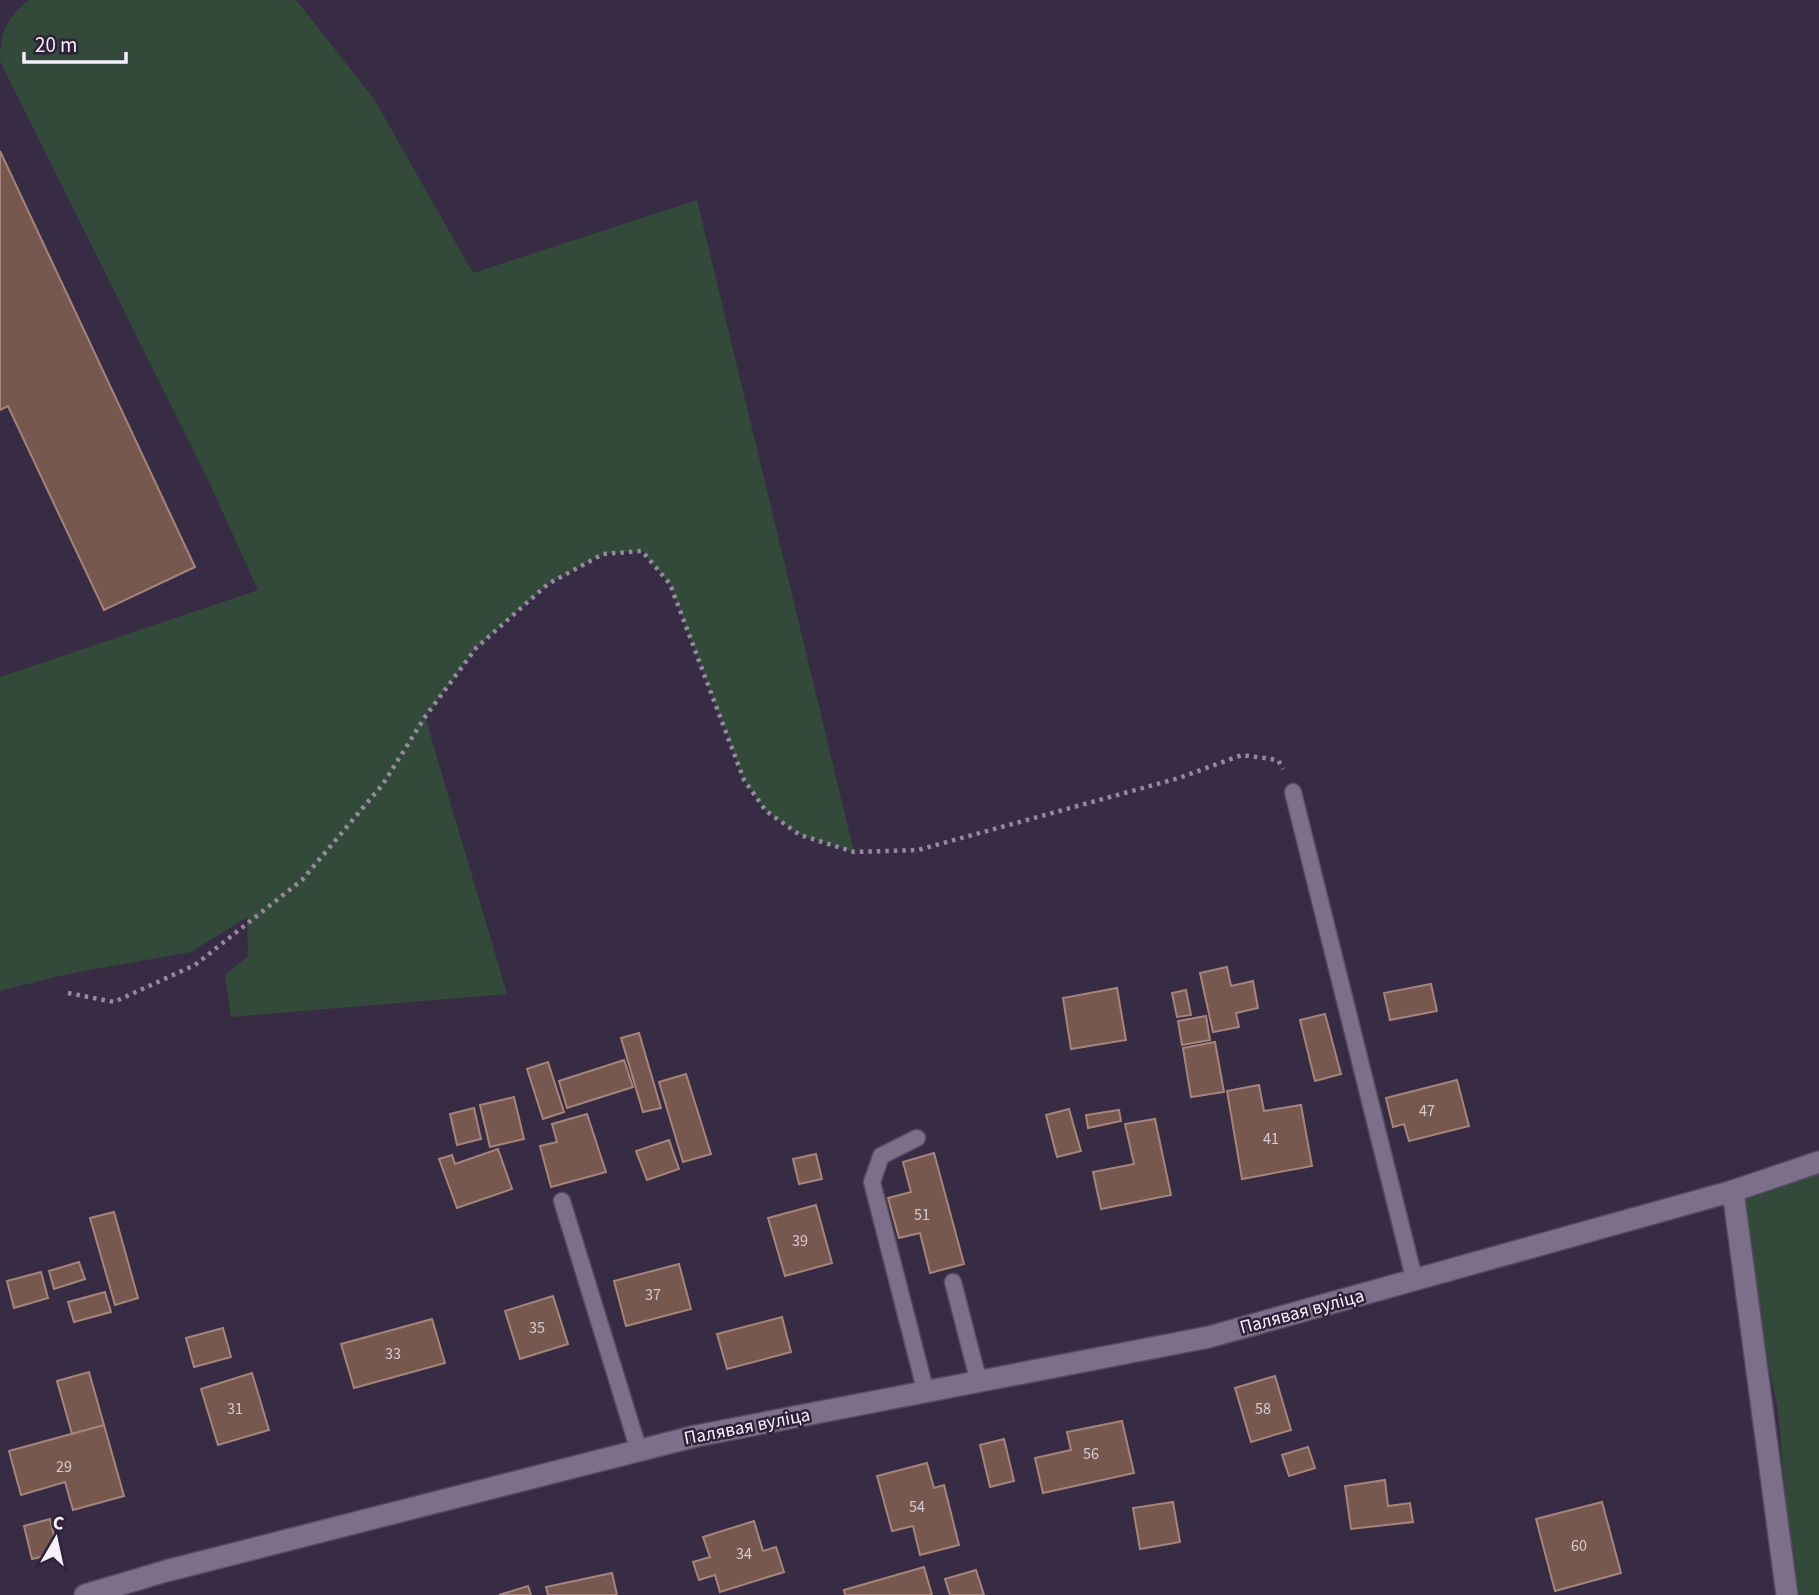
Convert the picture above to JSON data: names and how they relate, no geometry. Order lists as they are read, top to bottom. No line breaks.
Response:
{"streets":{"main road":["Палявая вуліца"]},"house_numbers":["47","41","51","39","37","35","33","31","58","56","29","54","60","34"],"scale_bar":"20 m","north":"top"}
